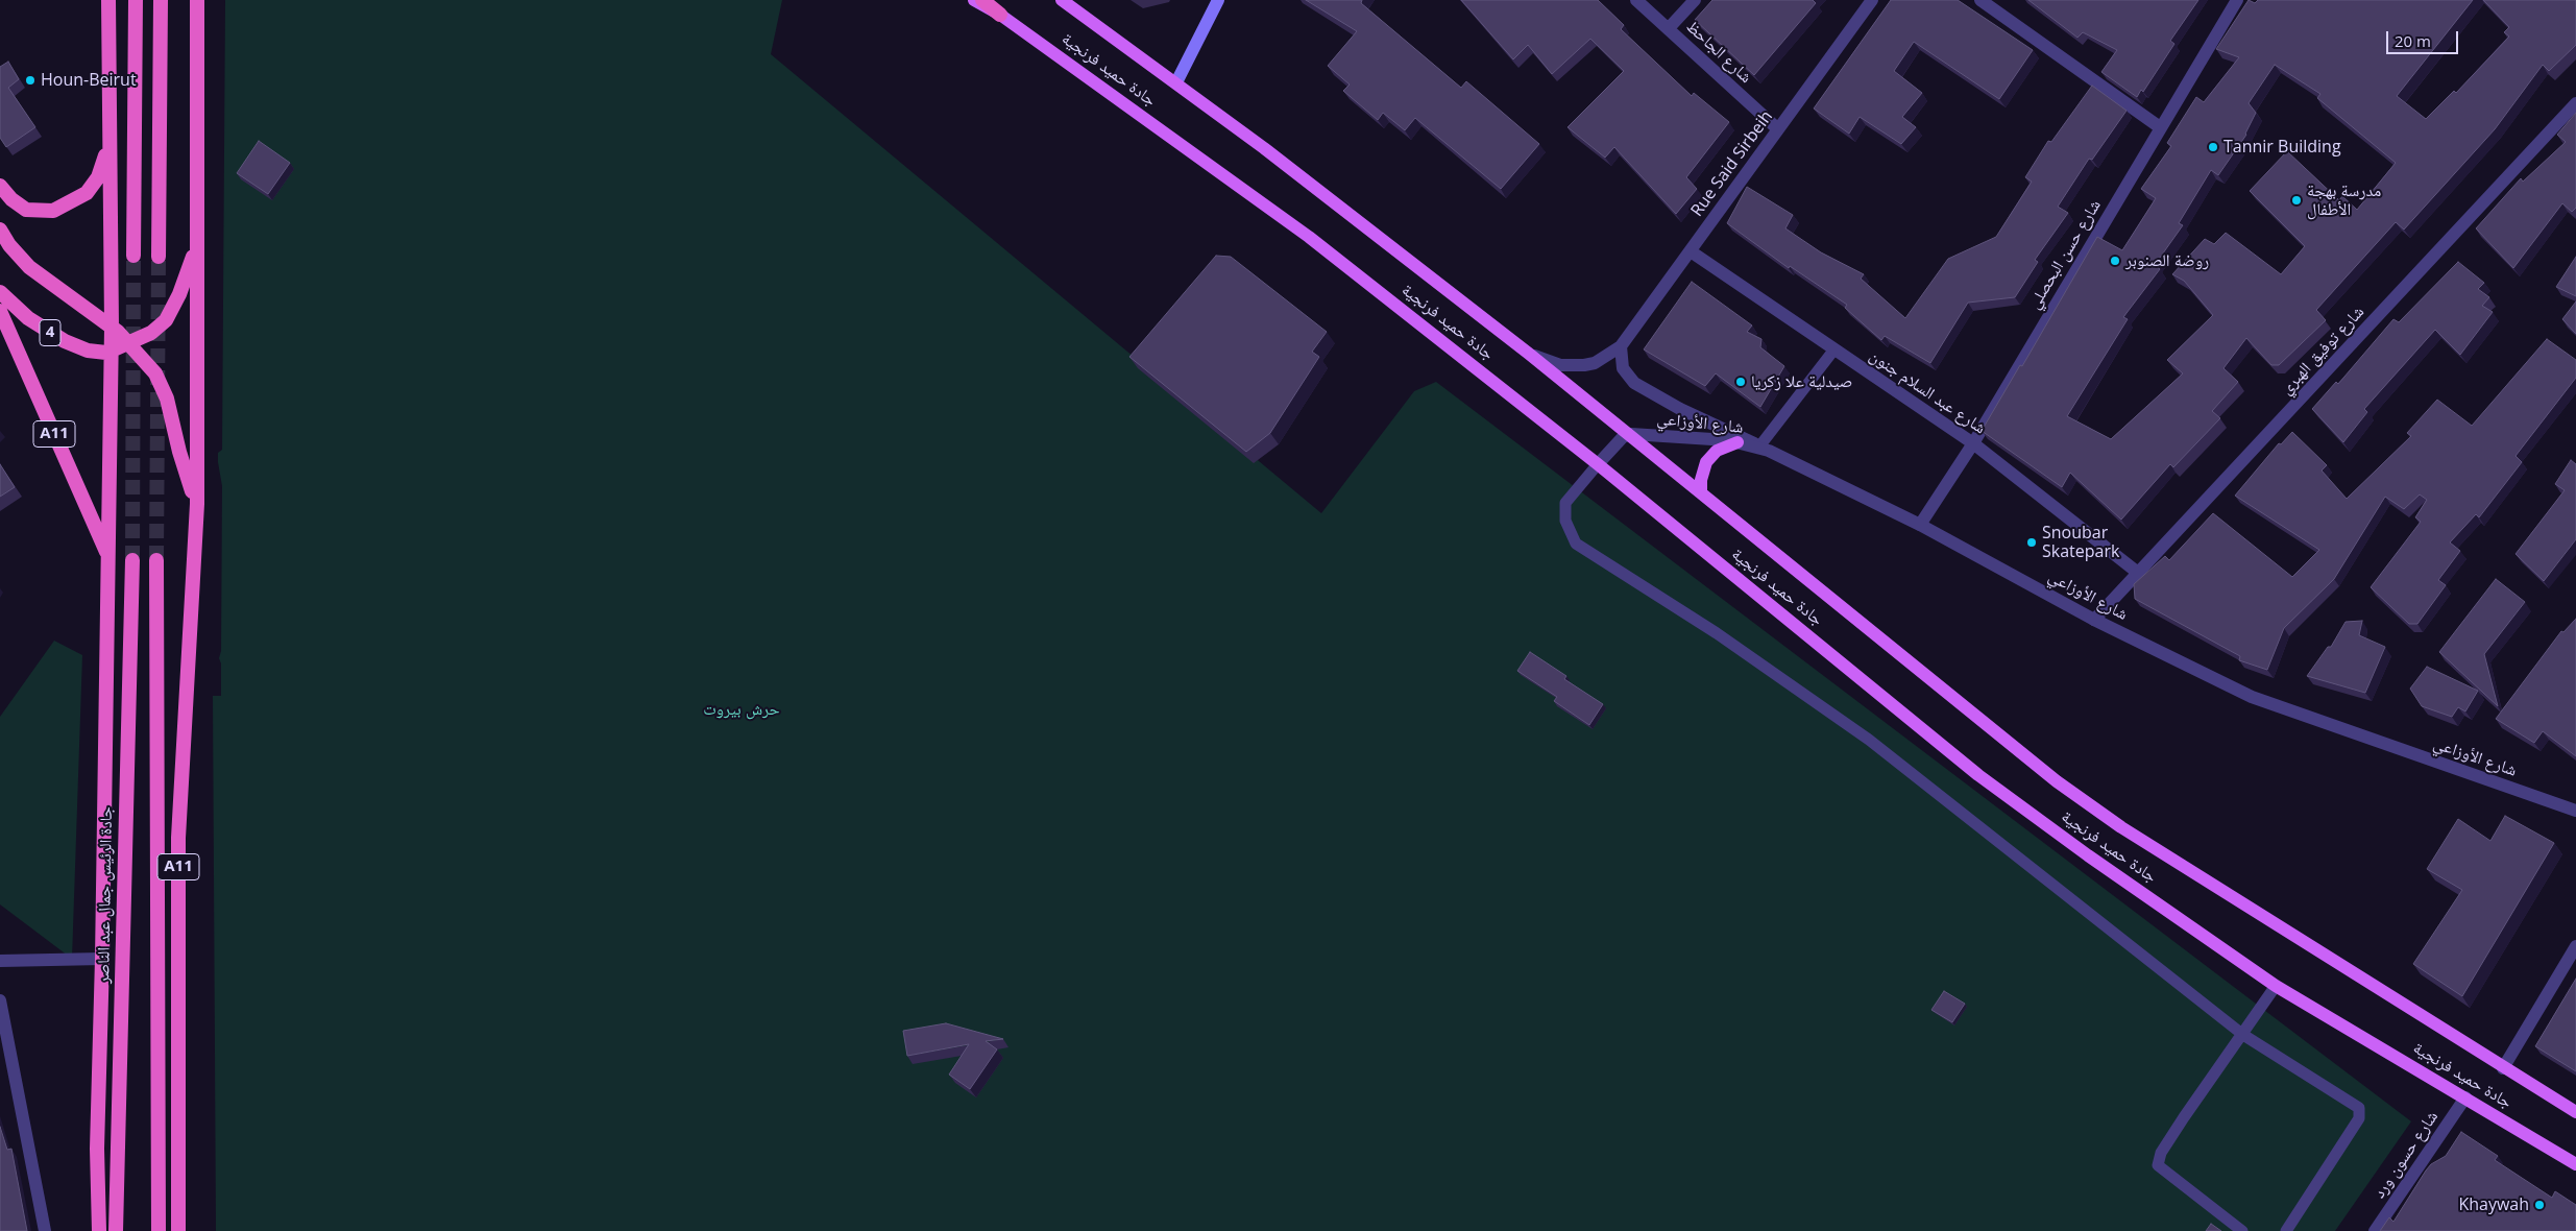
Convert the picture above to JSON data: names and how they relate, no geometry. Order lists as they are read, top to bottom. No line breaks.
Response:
{"streets":{"highway":["جادة حميد فرنجية","4","A11","جادة الرئيس جمال عبد الناصر"],"street":["شارع الجاحظ","Rue Said Sirbeih","شارع حسن البحصلي","شارع توفيق الهبري","شارع عبد السلام جنون","شارع الأوزاعي","شارع حسون ورد"]},"crossings":[["شارع الجاحظ","Rue Said Sirbeih"],["جادة حميد فرنجية","شارع الأوزاعي"],["جادة حميد فرنجية","شارع حسون ورد"],["Rue Said Sirbeih","شارع عبد السلام جنون"],["شارع حسن البحصلي","شارع عبد السلام جنون"],["شارع حسن البحصلي","شارع الأوزاعي"],["4","A11"],["شارع توفيق الهبري","شارع عبد السلام جنون"],["شارع توفيق الهبري","شارع الأوزاعي"]],"parks":["حرش بيروت"],"places":["Houn-Beirut","Tannir Building","مدرسة بهجة الأطفال","روضة الصنوبر","صيدلية علا زكريا","Snoubar Skatepark","Khaywah"],"scale_bar":"20 m"}
